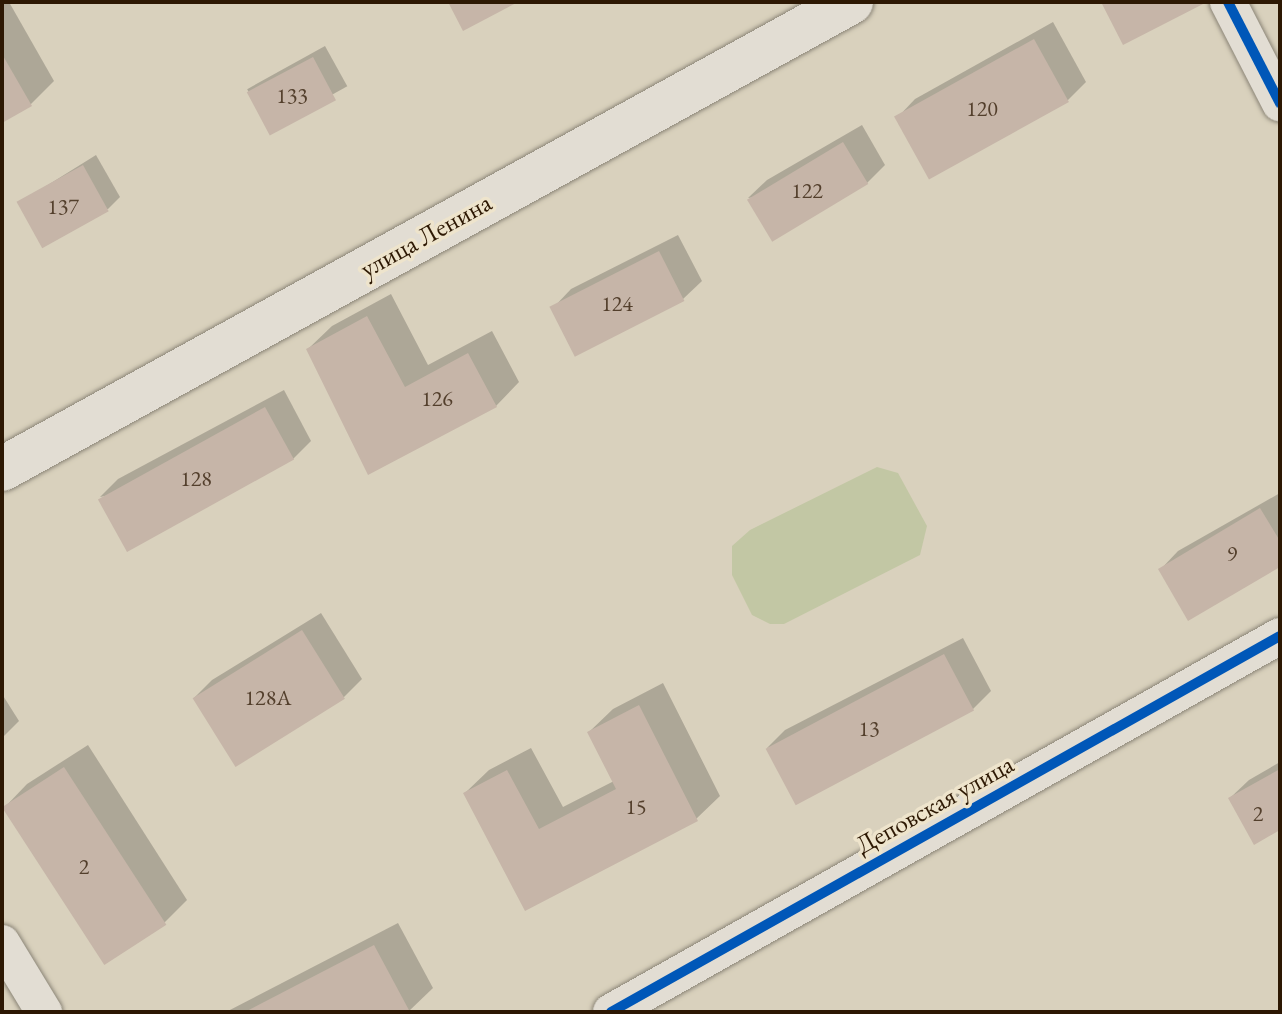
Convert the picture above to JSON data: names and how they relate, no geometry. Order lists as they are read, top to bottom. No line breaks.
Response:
{"streets":{"main road":["улица Ленина"],"street":["Деповская улица"]},"house_numbers":["133","120","122","137","124","126","128","9","128А","13","15","2","2"]}
